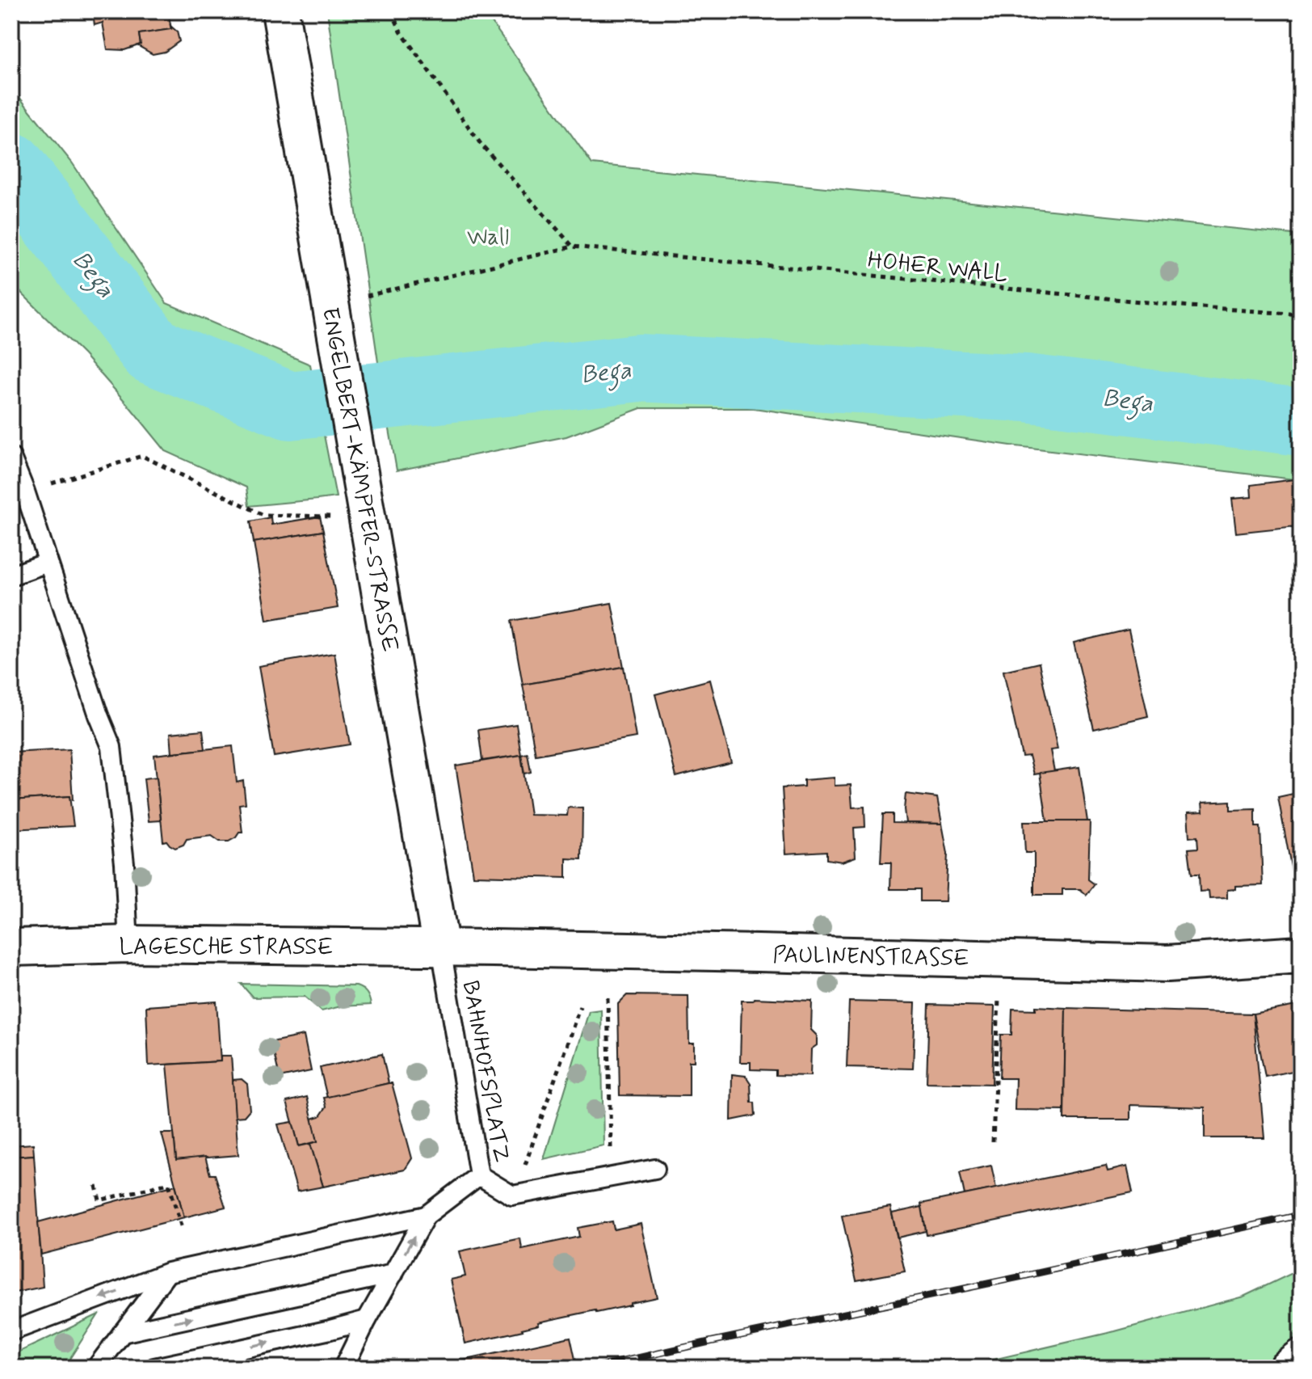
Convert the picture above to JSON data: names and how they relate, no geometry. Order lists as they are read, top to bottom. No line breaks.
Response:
{"streets":{"street":["ENGELBERT-KÄMPFER-STRASSE","LAGESCHE STRASSE","PAULINENSTRASSE"],"lane":["BAHNHOFSPLATZ"],"path":["HOHER WALL"]},"crossings":[["ENGELBERT-KÄMPFER-STRASSE","LAGESCHE STRASSE"],["ENGELBERT-KÄMPFER-STRASSE","PAULINENSTRASSE"],["ENGELBERT-KÄMPFER-STRASSE","BAHNHOFSPLATZ"],["LAGESCHE STRASSE","PAULINENSTRASSE"],["LAGESCHE STRASSE","BAHNHOFSPLATZ"],["PAULINENSTRASSE","BAHNHOFSPLATZ"]],"water":["Bega"],"parks":["Wall"]}
